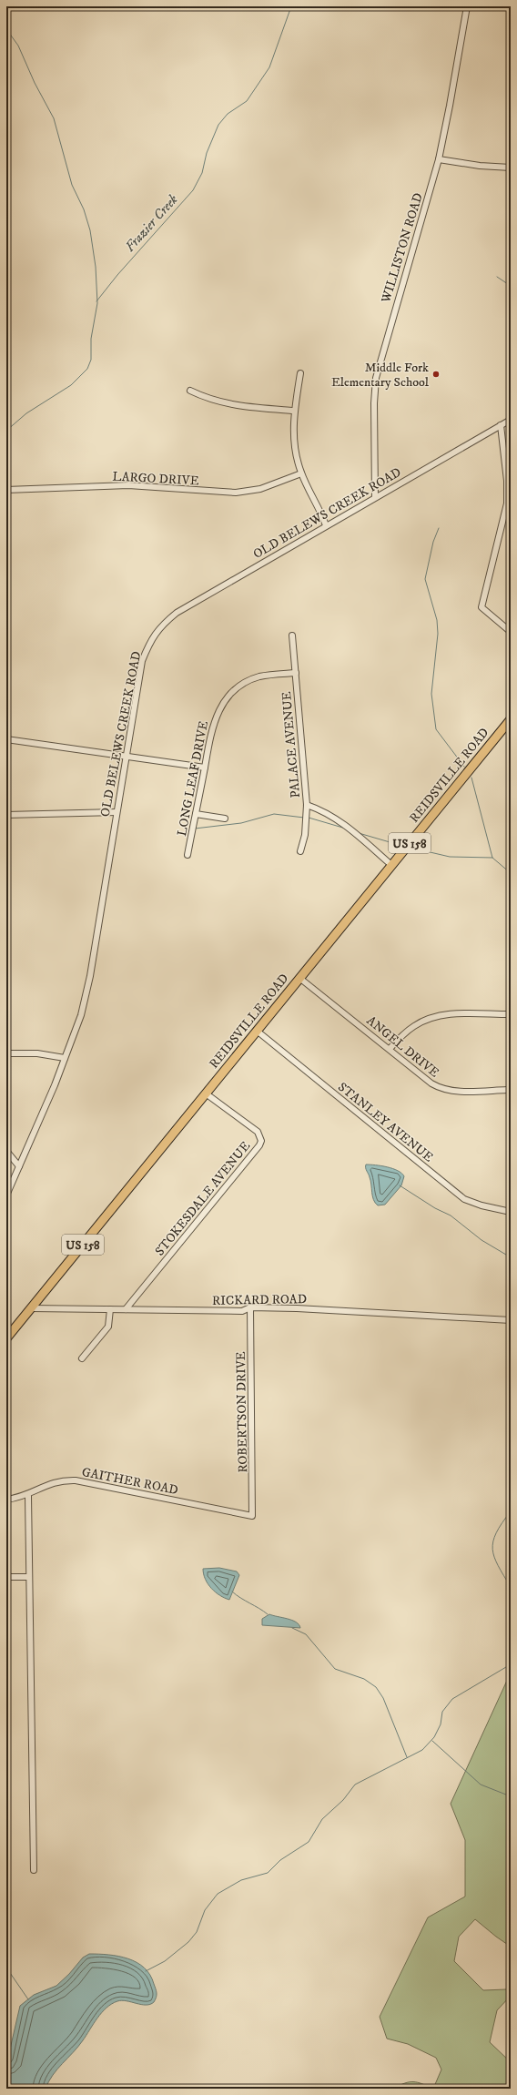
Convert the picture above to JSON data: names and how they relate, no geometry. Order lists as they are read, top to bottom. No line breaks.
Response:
{"streets":{"highway":["REIDSVILLE ROAD","US 158"],"street":["WILLISTON ROAD","LARGO DRIVE","OLD BELEWS CREEK ROAD","PALACE AVENUE","LONG LEAF DRIVE","ANGEL DRIVE","STANLEY AVENUE","STOKESDALE AVENUE","RICKARD ROAD","ROBERTSON DRIVE","GAITHER ROAD"]},"crossings":[["WILLISTON ROAD","OLD BELEWS CREEK ROAD"],["PALACE AVENUE","LONG LEAF DRIVE"],["REIDSVILLE ROAD","ANGEL DRIVE"],["REIDSVILLE ROAD","STANLEY AVENUE"],["REIDSVILLE ROAD","STOKESDALE AVENUE"],["REIDSVILLE ROAD","RICKARD ROAD"],["STOKESDALE AVENUE","RICKARD ROAD"],["RICKARD ROAD","ROBERTSON DRIVE"],["ROBERTSON DRIVE","GAITHER ROAD"]],"water":["Frazier Creek"],"places":["Middle Fork Elementary School"]}
